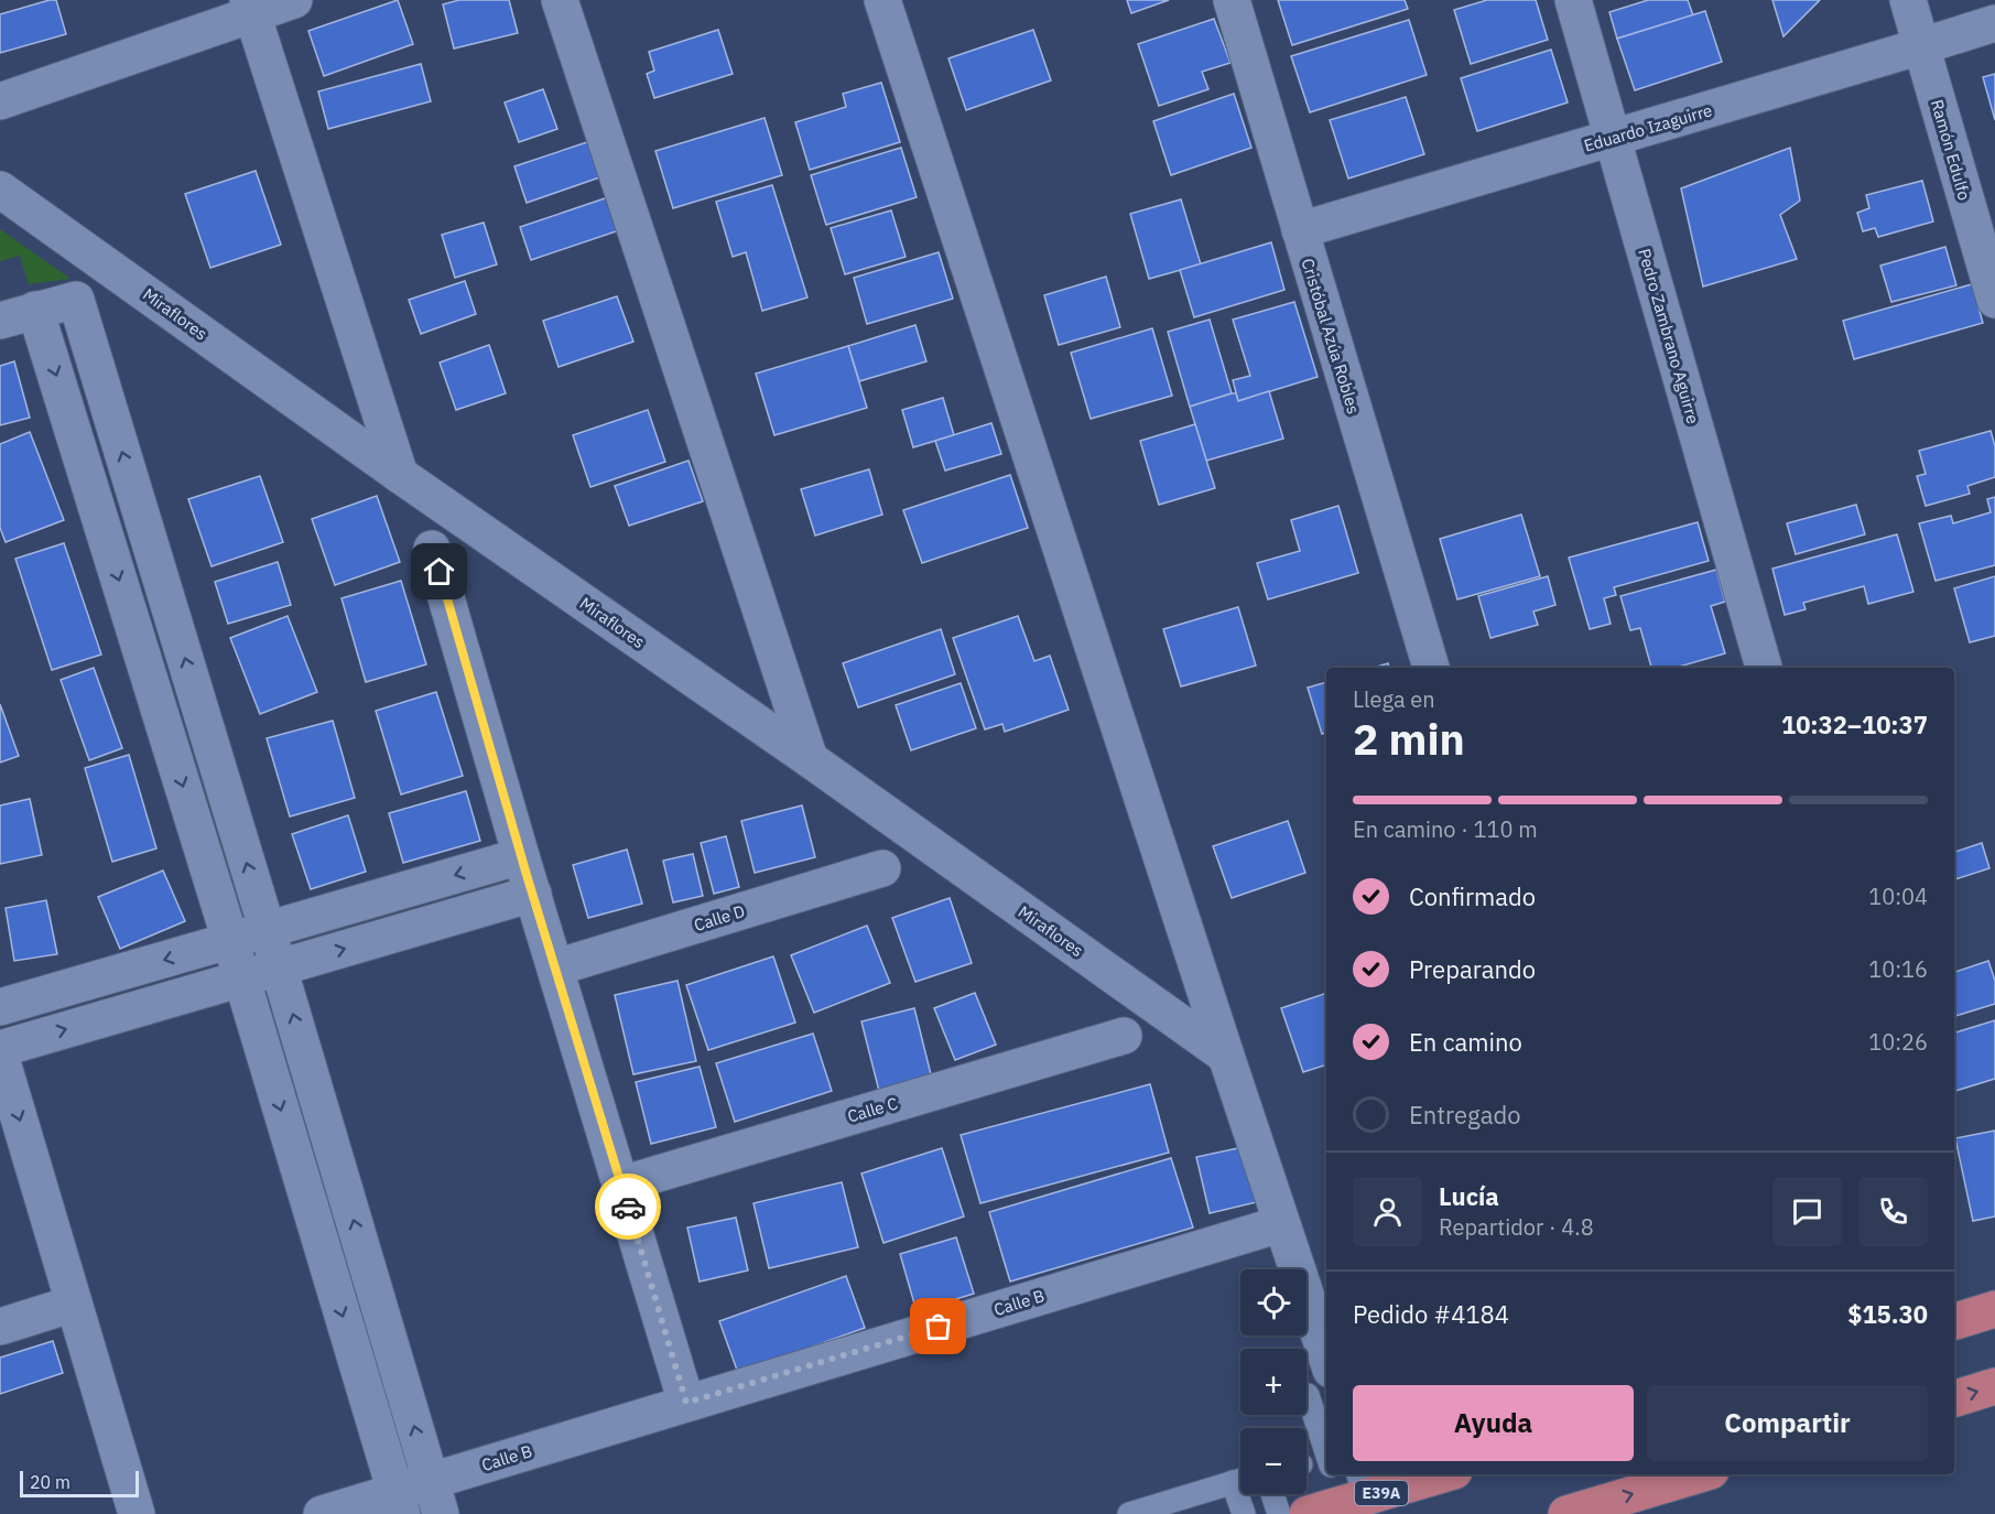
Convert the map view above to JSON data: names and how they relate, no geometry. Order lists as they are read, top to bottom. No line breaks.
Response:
{"streets":{"main road":["E39A"],"street":["Eduardo Izaguirre","Ramón Edulfo","Miraflores","Cristóbal Azúa Robles","Pedro Zambrano Aguirre","Calle D","Calle C","Calle B"]},"crossings":[["Eduardo Izaguirre","Ramón Edulfo"],["Eduardo Izaguirre","Cristóbal Azúa Robles"],["Eduardo Izaguirre","Pedro Zambrano Aguirre"]],"scale_bar":"20 m","page":{"heading":["2 min","Llega en","10:32–10:37"],"panel":["Lucía","Repartidor · 4.8","Pedido #4184","$15.30"],"bar":"En camino · 110 m","list":[["Confirmado","10:04"],["Preparando","10:16"],["En camino","10:26"],"Entregado"],"map_buttons":["+","−"],"buttons":["Ayuda","Compartir"],"scale":"20 m"}}
